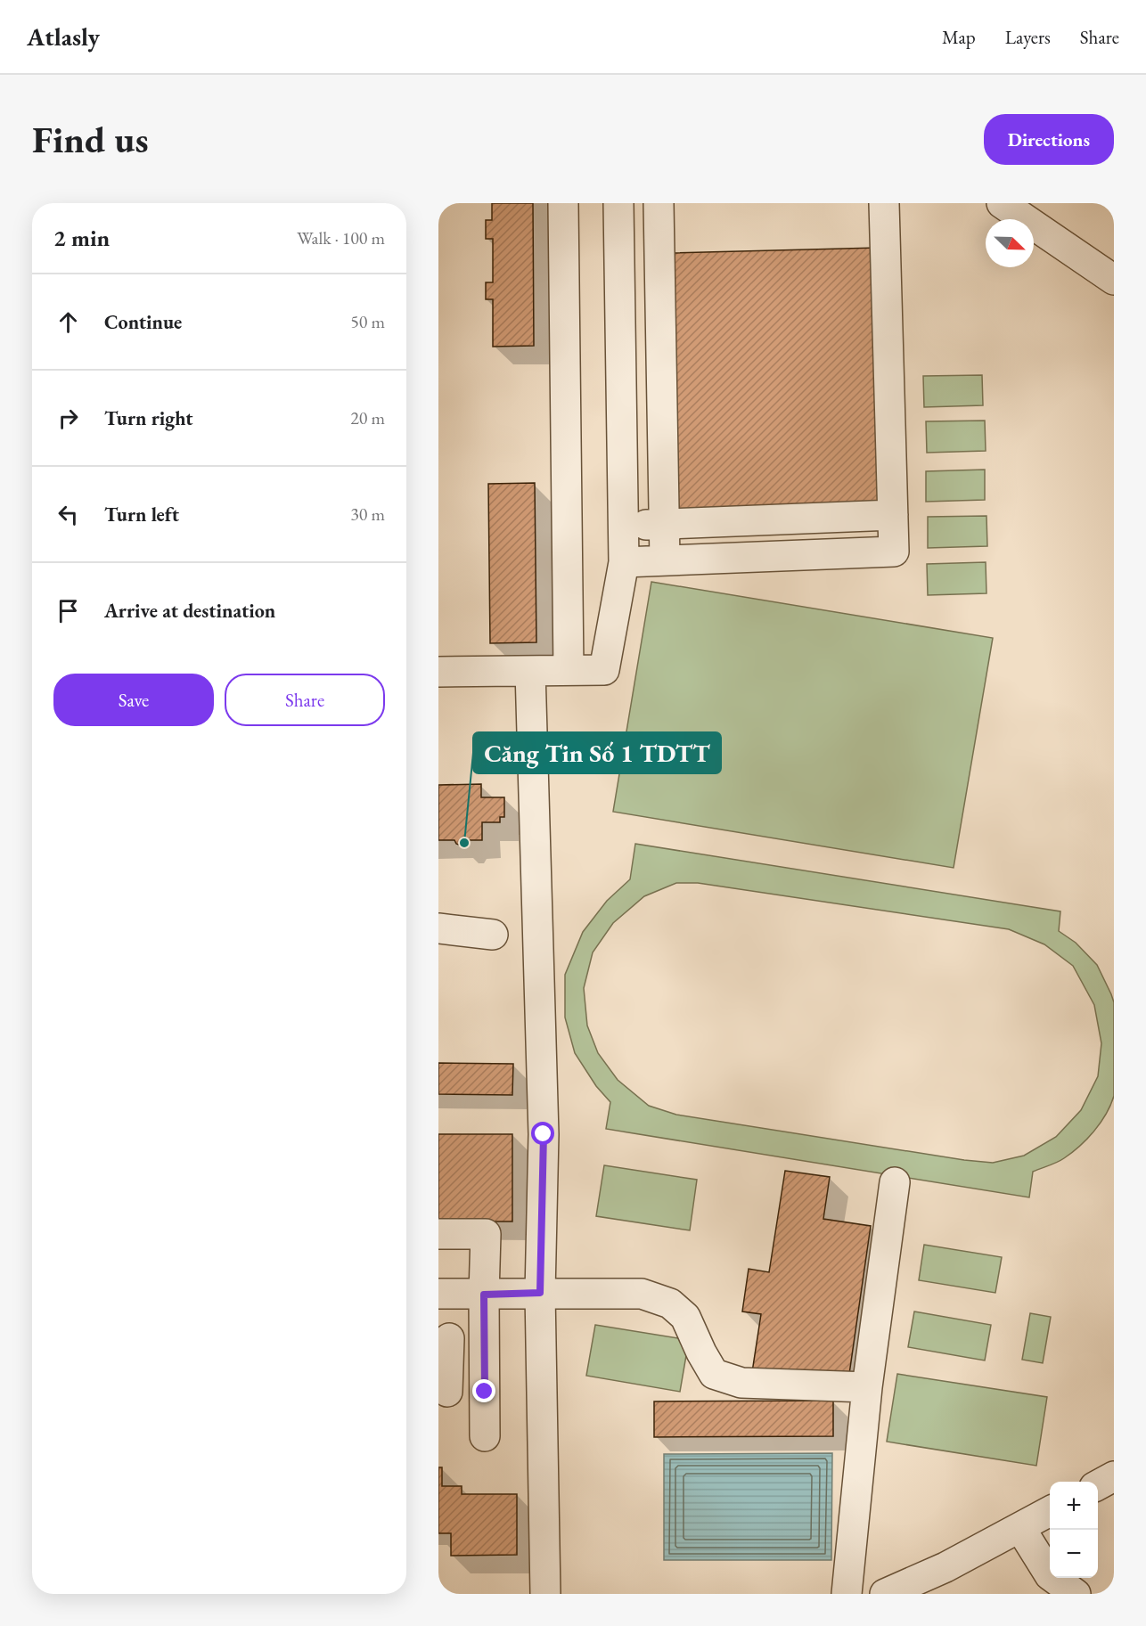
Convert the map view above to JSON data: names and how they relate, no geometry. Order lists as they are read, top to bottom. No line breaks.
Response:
{"places":["Căng Tin Số 1 TDTT"],"north":"bottom right","page":{"header":"Atlasly","nav":["Map","Layers","Share"],"buttons":["Directions",["Save","Share"]],"title":"Find us","heading":["2 min","Walk · 100 m"],"list":[["Continue","50 m"],["Turn right","20 m"],["Turn left","30 m"],"Arrive at destination"],"map_buttons":["+","−"]}}
